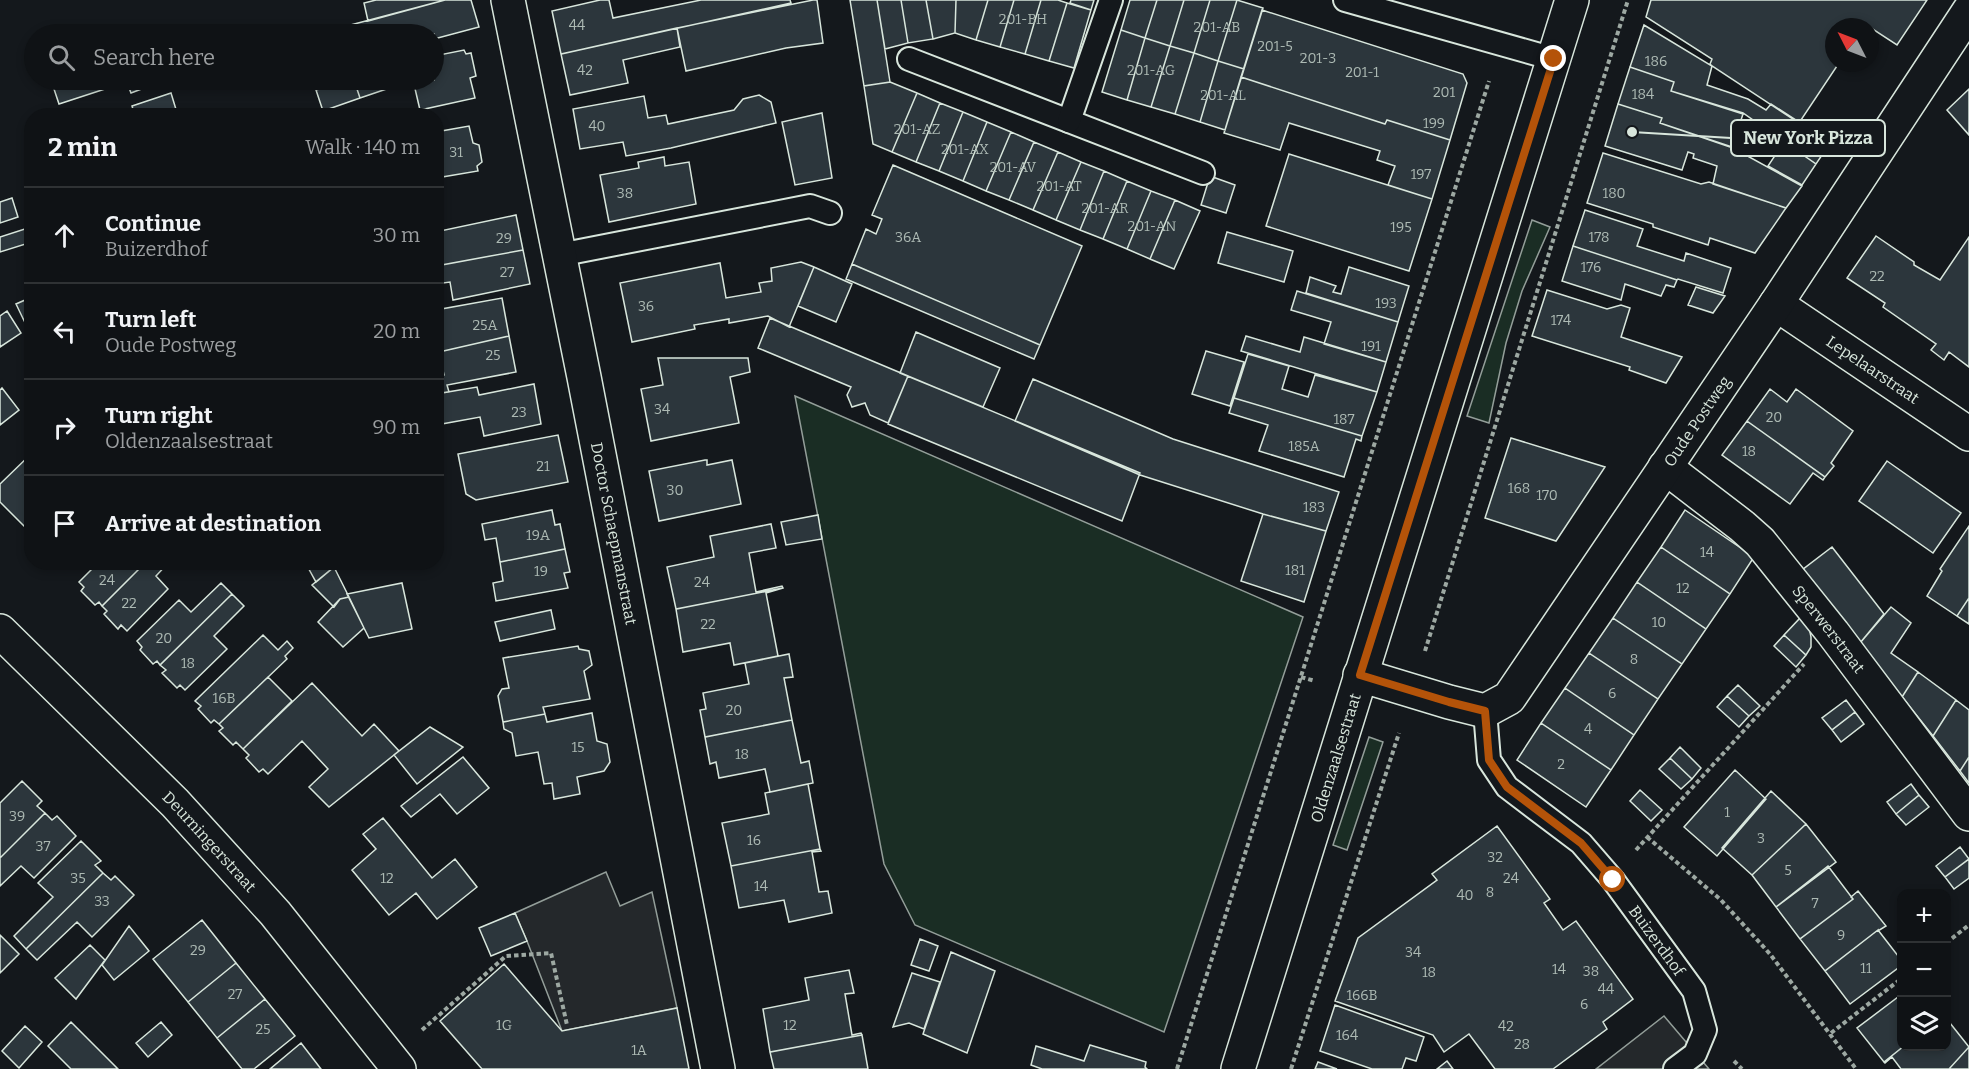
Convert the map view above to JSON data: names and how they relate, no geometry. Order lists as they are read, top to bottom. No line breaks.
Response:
{"streets":{"street":["Lepelaarstraat","Oude Postweg","Doctor Schaepmanstraat","Sperwerstraat","Oldenzaalsestraat","Deurningerstraat"],"lane":["Buizerdhof"]},"crossings":[["Lepelaarstraat","Oude Postweg"],["Oude Postweg","Sperwerstraat"],["Oude Postweg","Buizerdhof"]],"places":["New York Pizza"],"house_numbers":["201-BH","44","201-AB","201-5","201-3","186","42","201-AG","201-1","201","184","201-AL","199","40","201-AZ","201-AX","31","201-AV","197","201-AT","38","180","201-AR","201-AN","195","36A","178","29","176","27","22","193","36","174","25A","191","25","34","23","20","187","185A","18","21","168","30","170","183","19A","14","181","19","24","24","12","22","10","22","20","8","18","6","16B","20","4","15","18","2","1","39","3","16","37","32","5","35","12","24","14","8","40","33","7","9","29","34","11","14","38","18","44","27","166B","6","1G","12","42","25","164","28","1A"],"north":"top left","page":{"search":"Search here","heading":["2 min","Walk · 140 m"],"list":[["Continue","Buizerdhof","30 m"],["Turn left","Oude Postweg","20 m"],["Turn right","Oldenzaalsestraat","90 m"],"Arrive at destination"],"map_buttons":["+","−"]}}
